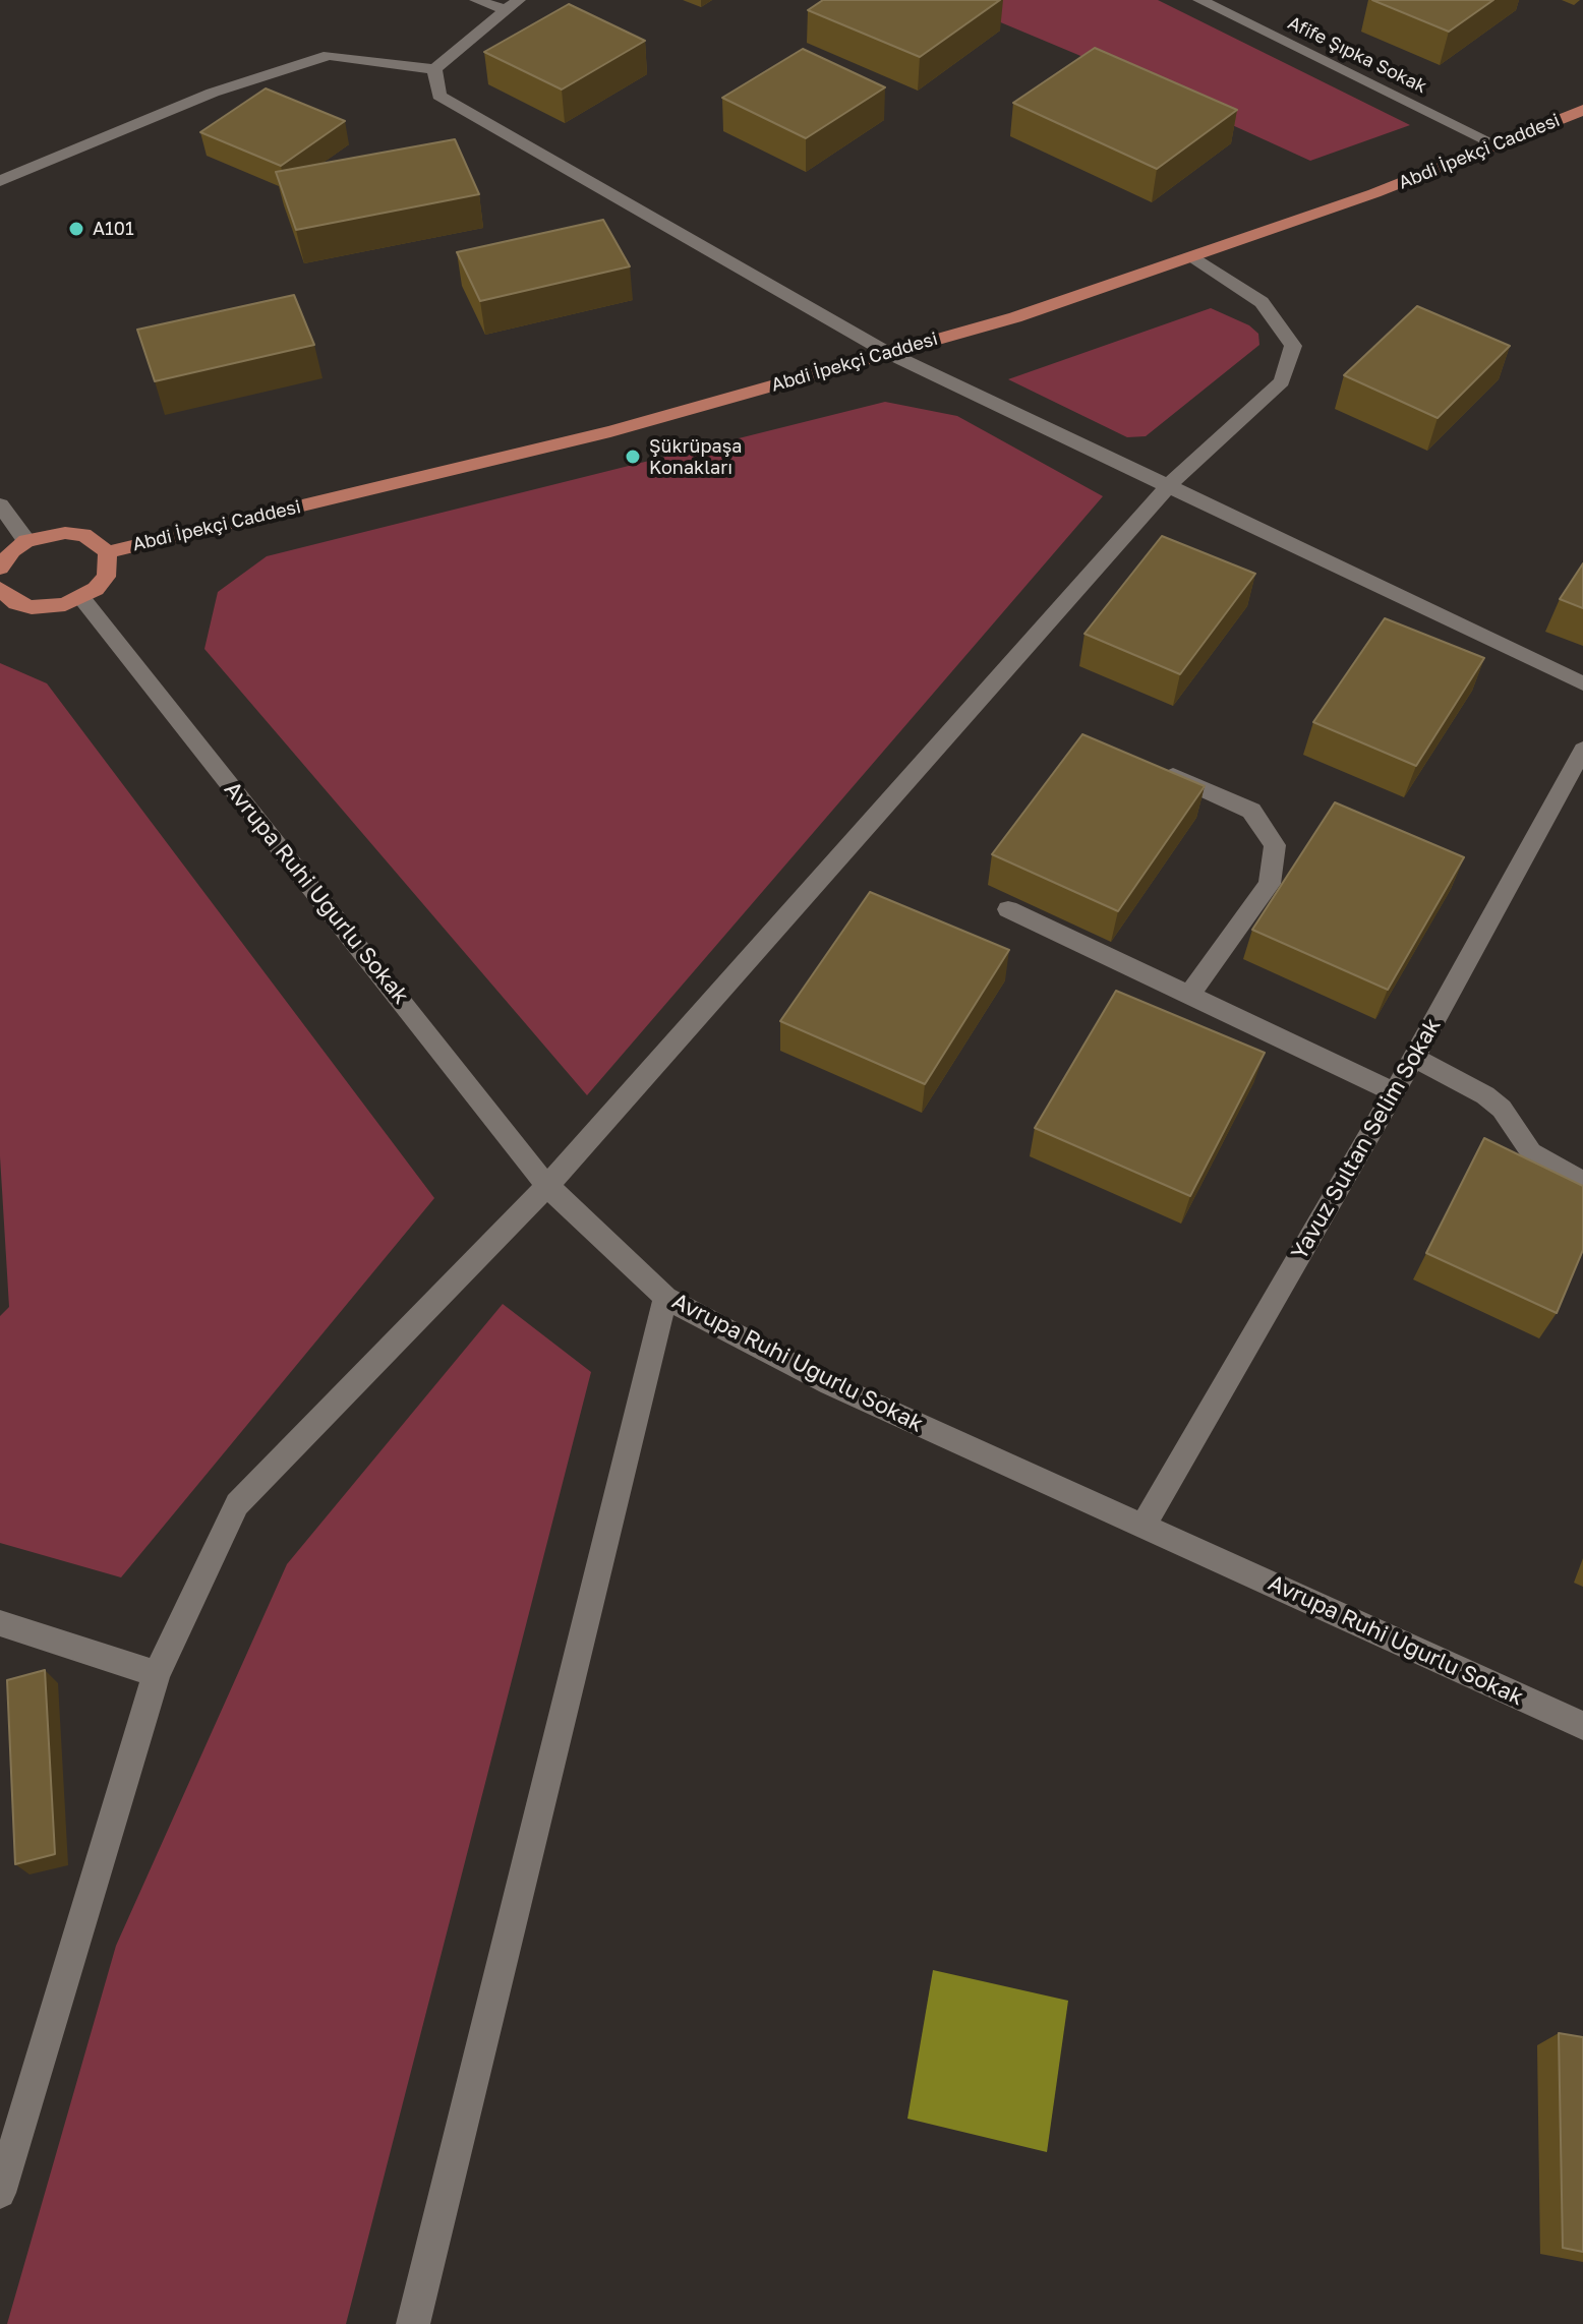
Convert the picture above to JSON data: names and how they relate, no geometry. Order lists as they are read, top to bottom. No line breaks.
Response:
{"streets":{"main road":["Abdi İpekçi Caddesi"],"street":["Afife Şıpka Sokak","Avrupa Ruhi Uğurlu Sokak","Yavuz Sultan Selim Sokak"]},"crossings":[["Afife Şıpka Sokak","Abdi İpekçi Caddesi"],["Abdi İpekçi Caddesi","Avrupa Ruhi Uğurlu Sokak"],["Avrupa Ruhi Uğurlu Sokak","Yavuz Sultan Selim Sokak"]],"places":["A101","Şükrüpaşa Konakları"]}
